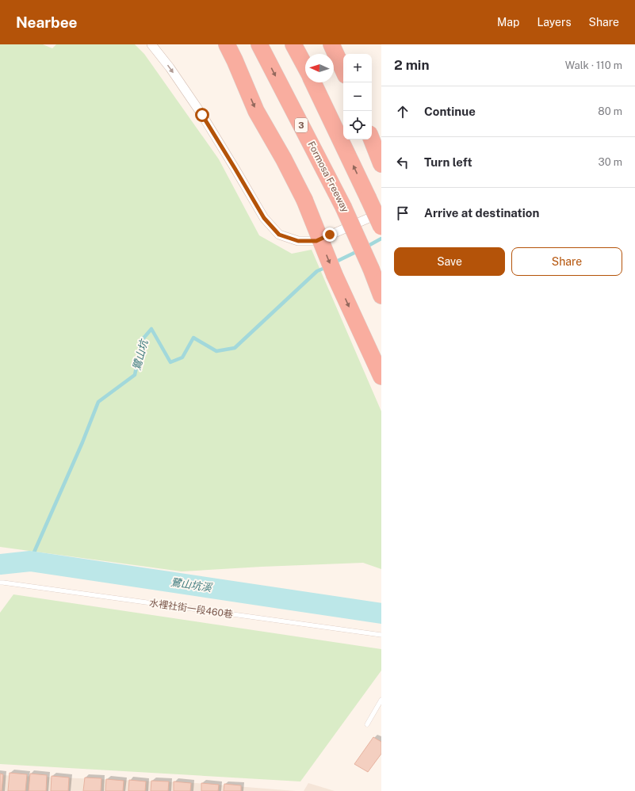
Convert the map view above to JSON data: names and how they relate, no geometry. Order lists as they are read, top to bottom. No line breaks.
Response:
{"streets":{"highway":["3","Formosa Freeway"],"lane":["水裡社街一段460巷"]},"water":["鷺山坑","鷺山坑溪"],"north":"left","page":{"header":"Nearbee","nav":["Map","Layers","Share"],"heading":["2 min","Walk · 110 m"],"map_buttons":["+","−"],"list":[["Continue","80 m"],["Turn left","30 m"],"Arrive at destination"],"buttons":["Save","Share"]}}
